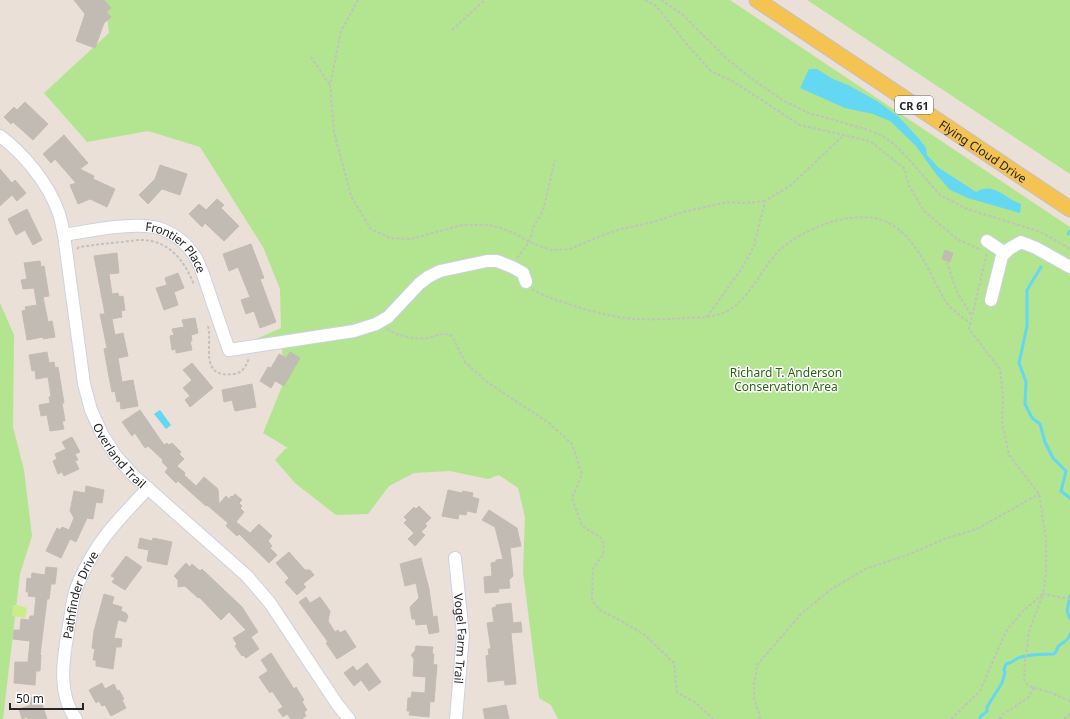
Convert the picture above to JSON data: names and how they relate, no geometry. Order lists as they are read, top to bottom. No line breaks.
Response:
{"streets":{"main road":["CR 61","Flying Cloud Drive"],"street":["Frontier Place","Overland Trail","Pathfinder Drive","Vogel Farm Trail"]},"crossings":[["Frontier Place","Overland Trail"],["Overland Trail","Pathfinder Drive"]],"parks":["Richard T. Anderson Conservation Area"],"scale_bar":"50 m"}
